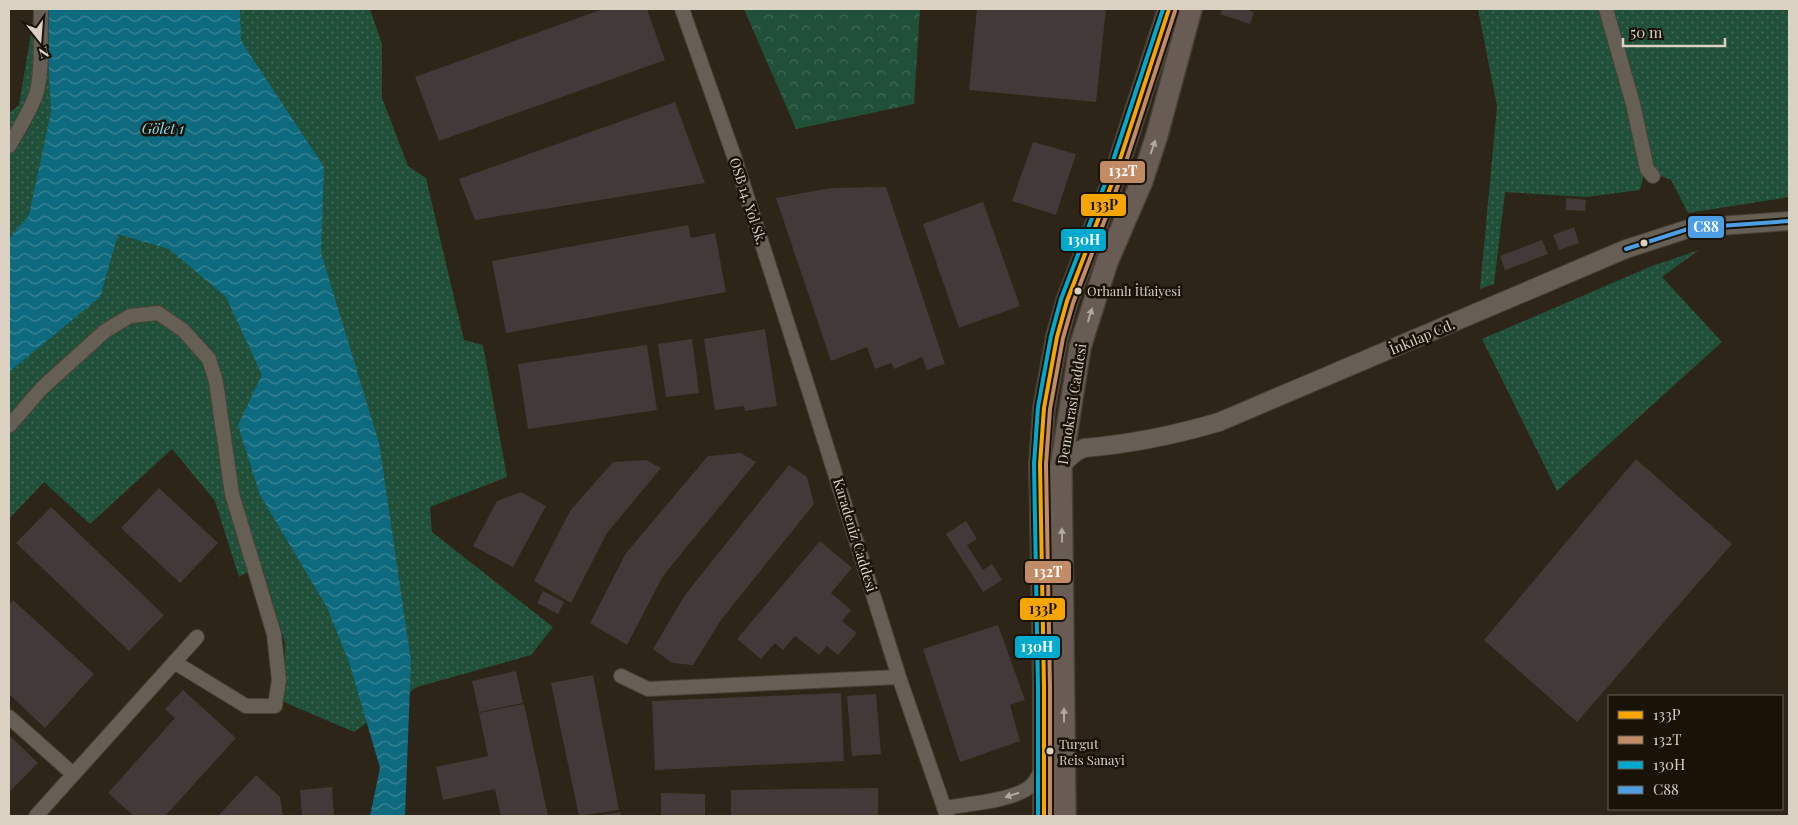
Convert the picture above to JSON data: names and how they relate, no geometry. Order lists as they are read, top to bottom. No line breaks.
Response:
{"streets":{"main road":["Demokrasi Caddesi"],"street":["OSB 14. Yol Sk.","İnkılap Cd.","Karadeniz Caddesi"]},"crossings":[["OSB 14. Yol Sk.","Karadeniz Caddesi"],["İnkılap Cd.","Demokrasi Caddesi"]],"water":["Gölet 1"],"places":["Orhanlı İtfaiyesi","Turgut Reis Sanayi"],"lines":["transit line 133P","transit line 130H","transit line 132T","transit line C88"],"legend":["133P","132T","130H","C88"],"scale_bar":"50 m","north":"bottom"}
